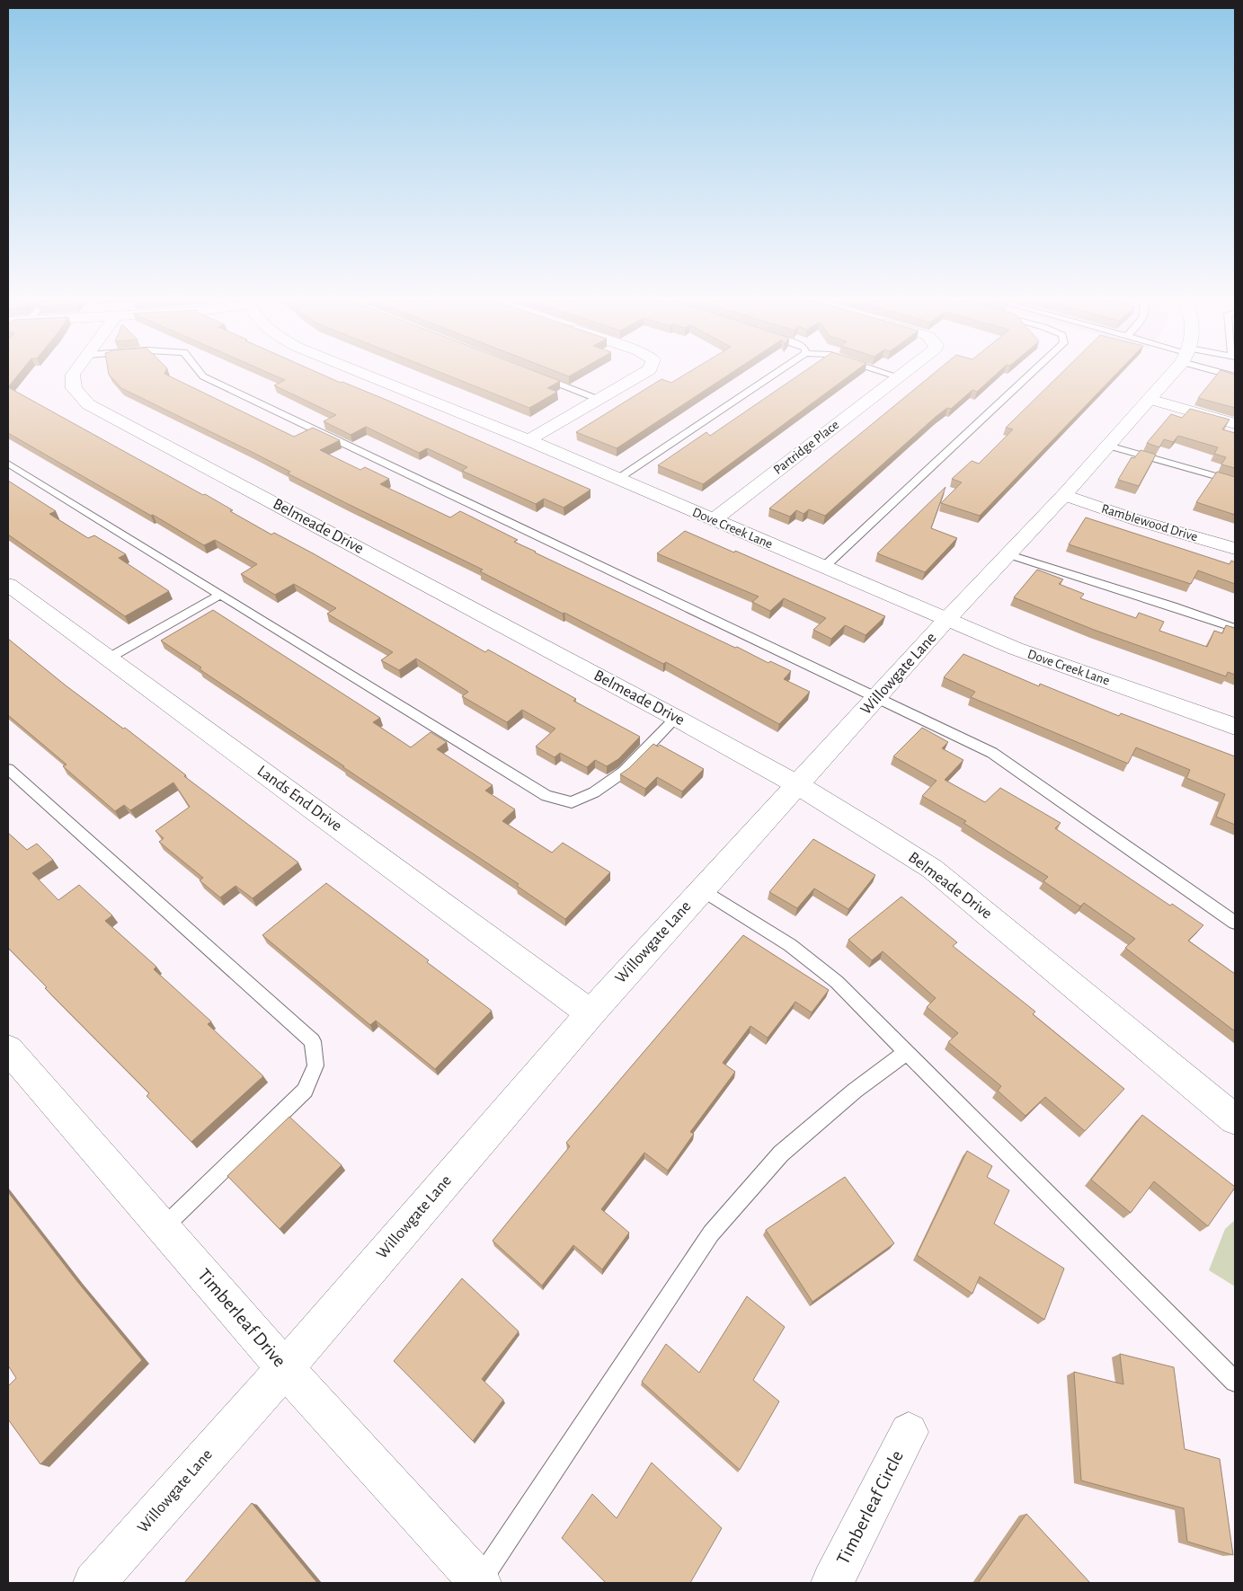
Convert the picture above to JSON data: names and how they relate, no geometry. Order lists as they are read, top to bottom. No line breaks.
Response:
{"streets":{"street":["Partridge Place","Ramblewood Drive","Belmeade Drive","Dove Creek Lane","Willowgate Lane","Lands End Drive","Timberleaf Drive","Timberleaf Circle"]},"crossings":[["Partridge Place","Dove Creek Lane"],["Ramblewood Drive","Willowgate Lane"],["Belmeade Drive","Willowgate Lane"],["Dove Creek Lane","Willowgate Lane"],["Willowgate Lane","Lands End Drive"],["Willowgate Lane","Timberleaf Drive"]]}
